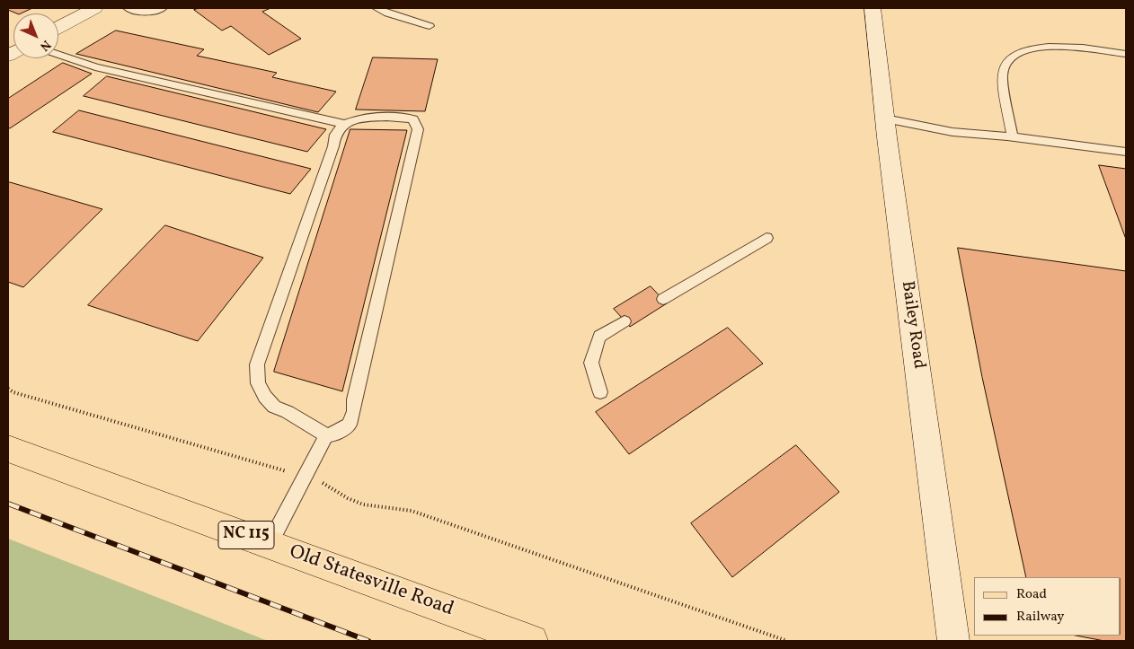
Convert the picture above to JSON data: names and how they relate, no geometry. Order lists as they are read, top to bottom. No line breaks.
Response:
{"streets":{"main road":["NC 115","Old Statesville Road"],"street":["Bailey Road"]},"legend":["Road","Railway"],"north":"bottom right"}
